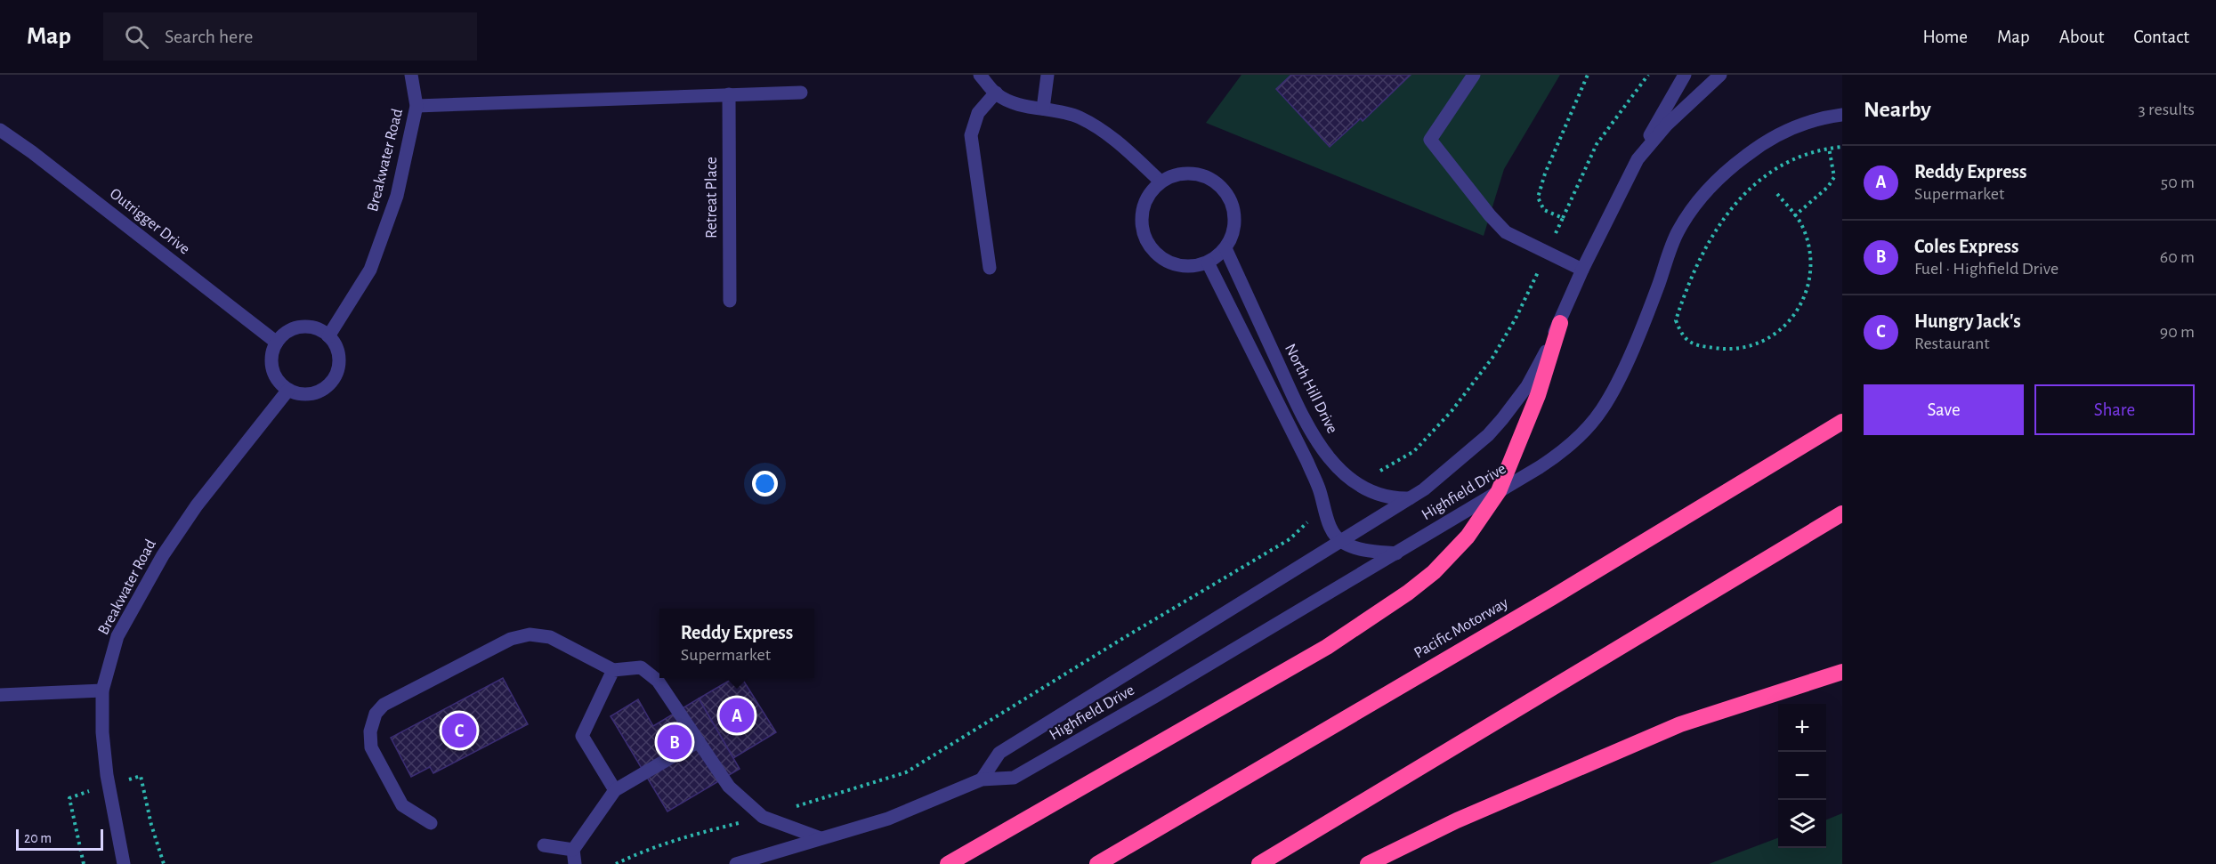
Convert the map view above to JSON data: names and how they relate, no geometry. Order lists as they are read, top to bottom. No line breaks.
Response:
{"streets":{"highway":["Pacific Motorway"],"street":["Breakwater Road","Retreat Place","Outrigger Drive","North Hill Drive","Highfield Drive"]},"crossings":[["Breakwater Road","Outrigger Drive"],["North Hill Drive","Highfield Drive"]],"scale_bar":"20 m","page":{"header":"Map","search":"Search here","nav":["Home","Map","About","Contact"],"heading":["Nearby","3 results"],"list":[{"mark":"A","name":"Reddy Express","note":"Supermarket","value":"50 m"},{"mark":"B","name":"Coles Express","note":"Fuel · Highfield Drive","value":"60 m"},{"mark":"C","name":"Hungry Jack's","note":"Restaurant","value":"90 m"}],"buttons":["Save","Share"],"popup":["Reddy Express","Supermarket"],"pins":["A","C","B"],"map_buttons":["+","−"],"scale":"20 m"}}
